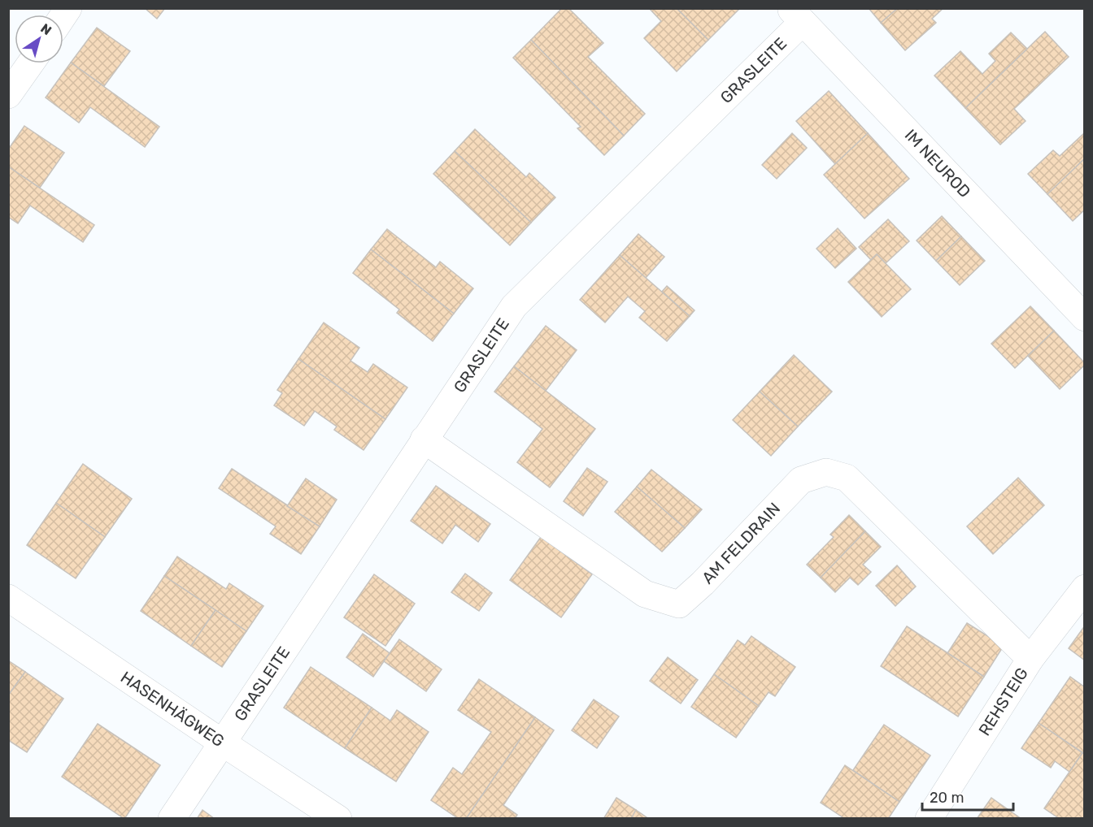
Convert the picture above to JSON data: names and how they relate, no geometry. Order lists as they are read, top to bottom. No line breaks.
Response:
{"streets":{"street":["GRASLEITE","IM NEUROD","AM FELDRAIN","REHSTEIG","HASENHÄGWEG"]},"crossings":[["GRASLEITE","IM NEUROD"],["GRASLEITE","AM FELDRAIN"],["GRASLEITE","HASENHÄGWEG"],["AM FELDRAIN","REHSTEIG"]],"scale_bar":"20 m","north":"top right"}
